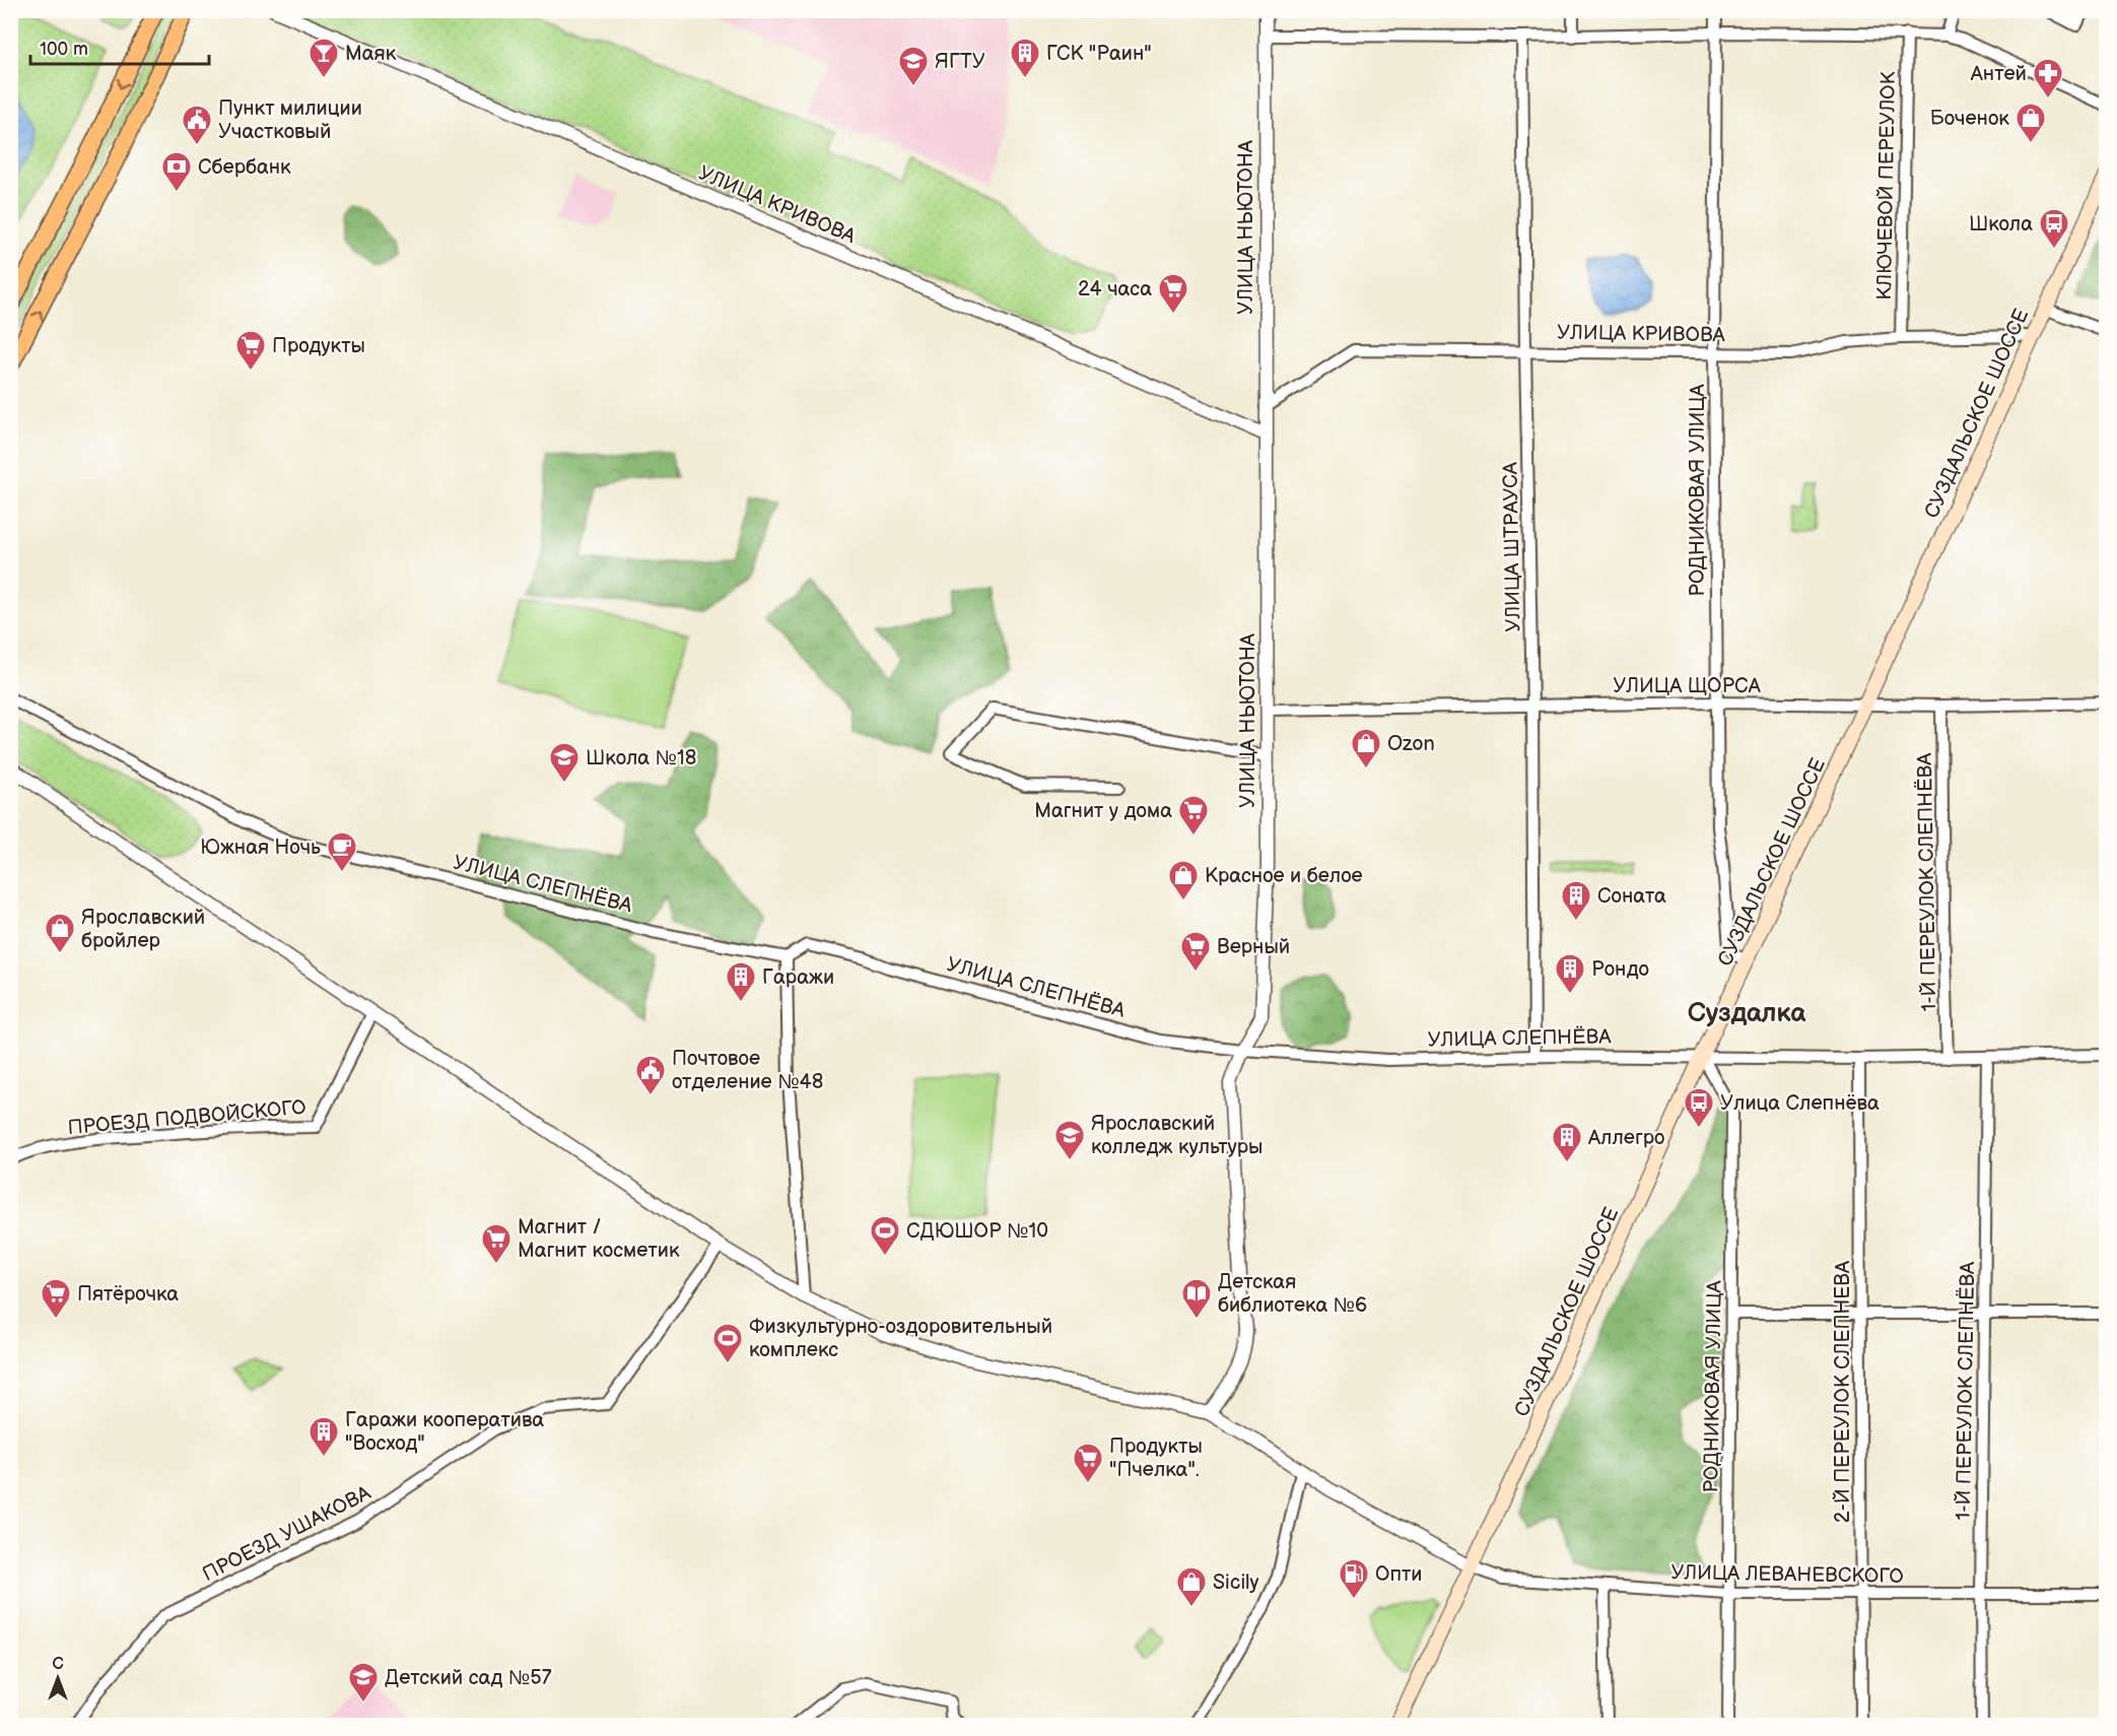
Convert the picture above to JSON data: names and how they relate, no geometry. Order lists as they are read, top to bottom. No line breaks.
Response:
{"streets":{"main road":["СУЗДАЛЬСКОЕ ШОССЕ"],"street":["КЛЮЧЕВОЙ ПЕРЕУЛОК","УЛИЦА КРИВОВА","УЛИЦА НЬЮТОНА","РОДНИКОВАЯ УЛИЦА","УЛИЦА ШТРАУСА","УЛИЦА ЩОРСА","1-Й ПЕРЕУЛОК СЛЕПНЁВА","УЛИЦА СЛЕПНЁВА","ПРОЕЗД ПОДВОЙСКОГО","2-Й ПЕРЕУЛОК СЛЕПНЕВА","ПРОЕЗД УШАКОВА","УЛИЦА ЛЕВАНЕВСКОГО"]},"crossings":[["КЛЮЧЕВОЙ ПЕРЕУЛОК","УЛИЦА КРИВОВА"],["УЛИЦА КРИВОВА","УЛИЦА НЬЮТОНА"],["УЛИЦА КРИВОВА","СУЗДАЛЬСКОЕ ШОССЕ"],["УЛИЦА КРИВОВА","РОДНИКОВАЯ УЛИЦА"],["УЛИЦА КРИВОВА","УЛИЦА ШТРАУСА"],["УЛИЦА НЬЮТОНА","УЛИЦА ЩОРСА"],["УЛИЦА НЬЮТОНА","УЛИЦА СЛЕПНЁВА"],["СУЗДАЛЬСКОЕ ШОССЕ","РОДНИКОВАЯ УЛИЦА"],["СУЗДАЛЬСКОЕ ШОССЕ","УЛИЦА ЩОРСА"],["СУЗДАЛЬСКОЕ ШОССЕ","УЛИЦА СЛЕПНЁВА"],["СУЗДАЛЬСКОЕ ШОССЕ","УЛИЦА ЛЕВАНЕВСКОГО"],["РОДНИКОВАЯ УЛИЦА","УЛИЦА ЩОРСА"],["РОДНИКОВАЯ УЛИЦА","УЛИЦА СЛЕПНЁВА"],["РОДНИКОВАЯ УЛИЦА","УЛИЦА ЛЕВАНЕВСКОГО"],["УЛИЦА ШТРАУСА","УЛИЦА ЩОРСА"],["УЛИЦА ШТРАУСА","УЛИЦА СЛЕПНЁВА"],["УЛИЦА ЩОРСА","1-Й ПЕРЕУЛОК СЛЕПНЁВА"],["1-Й ПЕРЕУЛОК СЛЕПНЁВА","УЛИЦА СЛЕПНЁВА"],["1-Й ПЕРЕУЛОК СЛЕПНЁВА","УЛИЦА ЛЕВАНЕВСКОГО"],["УЛИЦА СЛЕПНЁВА","2-Й ПЕРЕУЛОК СЛЕПНЕВА"],["2-Й ПЕРЕУЛОК СЛЕПНЕВА","УЛИЦА ЛЕВАНЕВСКОГО"]],"districts":["Суздалка"],"places":{"bar":["Маяк"],"building":["ГСК \"Раин\"","Соната","Рондо","Гаражи","Аллегро","Гаражи кооператива \"Восход\""],"school or university":["ЯГТУ","Школа №18","Ярославский колледж культуры","Детский сад №57"],"pharmacy":["Антей"],"shop":["Боченок","Ozon","Красное и белое","Ярославский бройлер","Sicily"],"public building":["Пункт милиции Участковый","Почтовое отделение №48"],"bank":["Сбербанк"],"bus stop":["Школа","Улица Слепнёва"],"supermarket":["24 часа","Продукты","Магнит у дома","Верный","Магнит / Магнит косметик","Пятёрочка","Продукты \"Пчелка\"."],"cafe":["Южная Ночь"],"sports":["СДЮШОР №10","Физкультурно-оздоровительный комплекс"],"library":["Детская библиотека №6"],"fuel station":["Опти"]},"scale_bar":"100 m","north":"top"}
